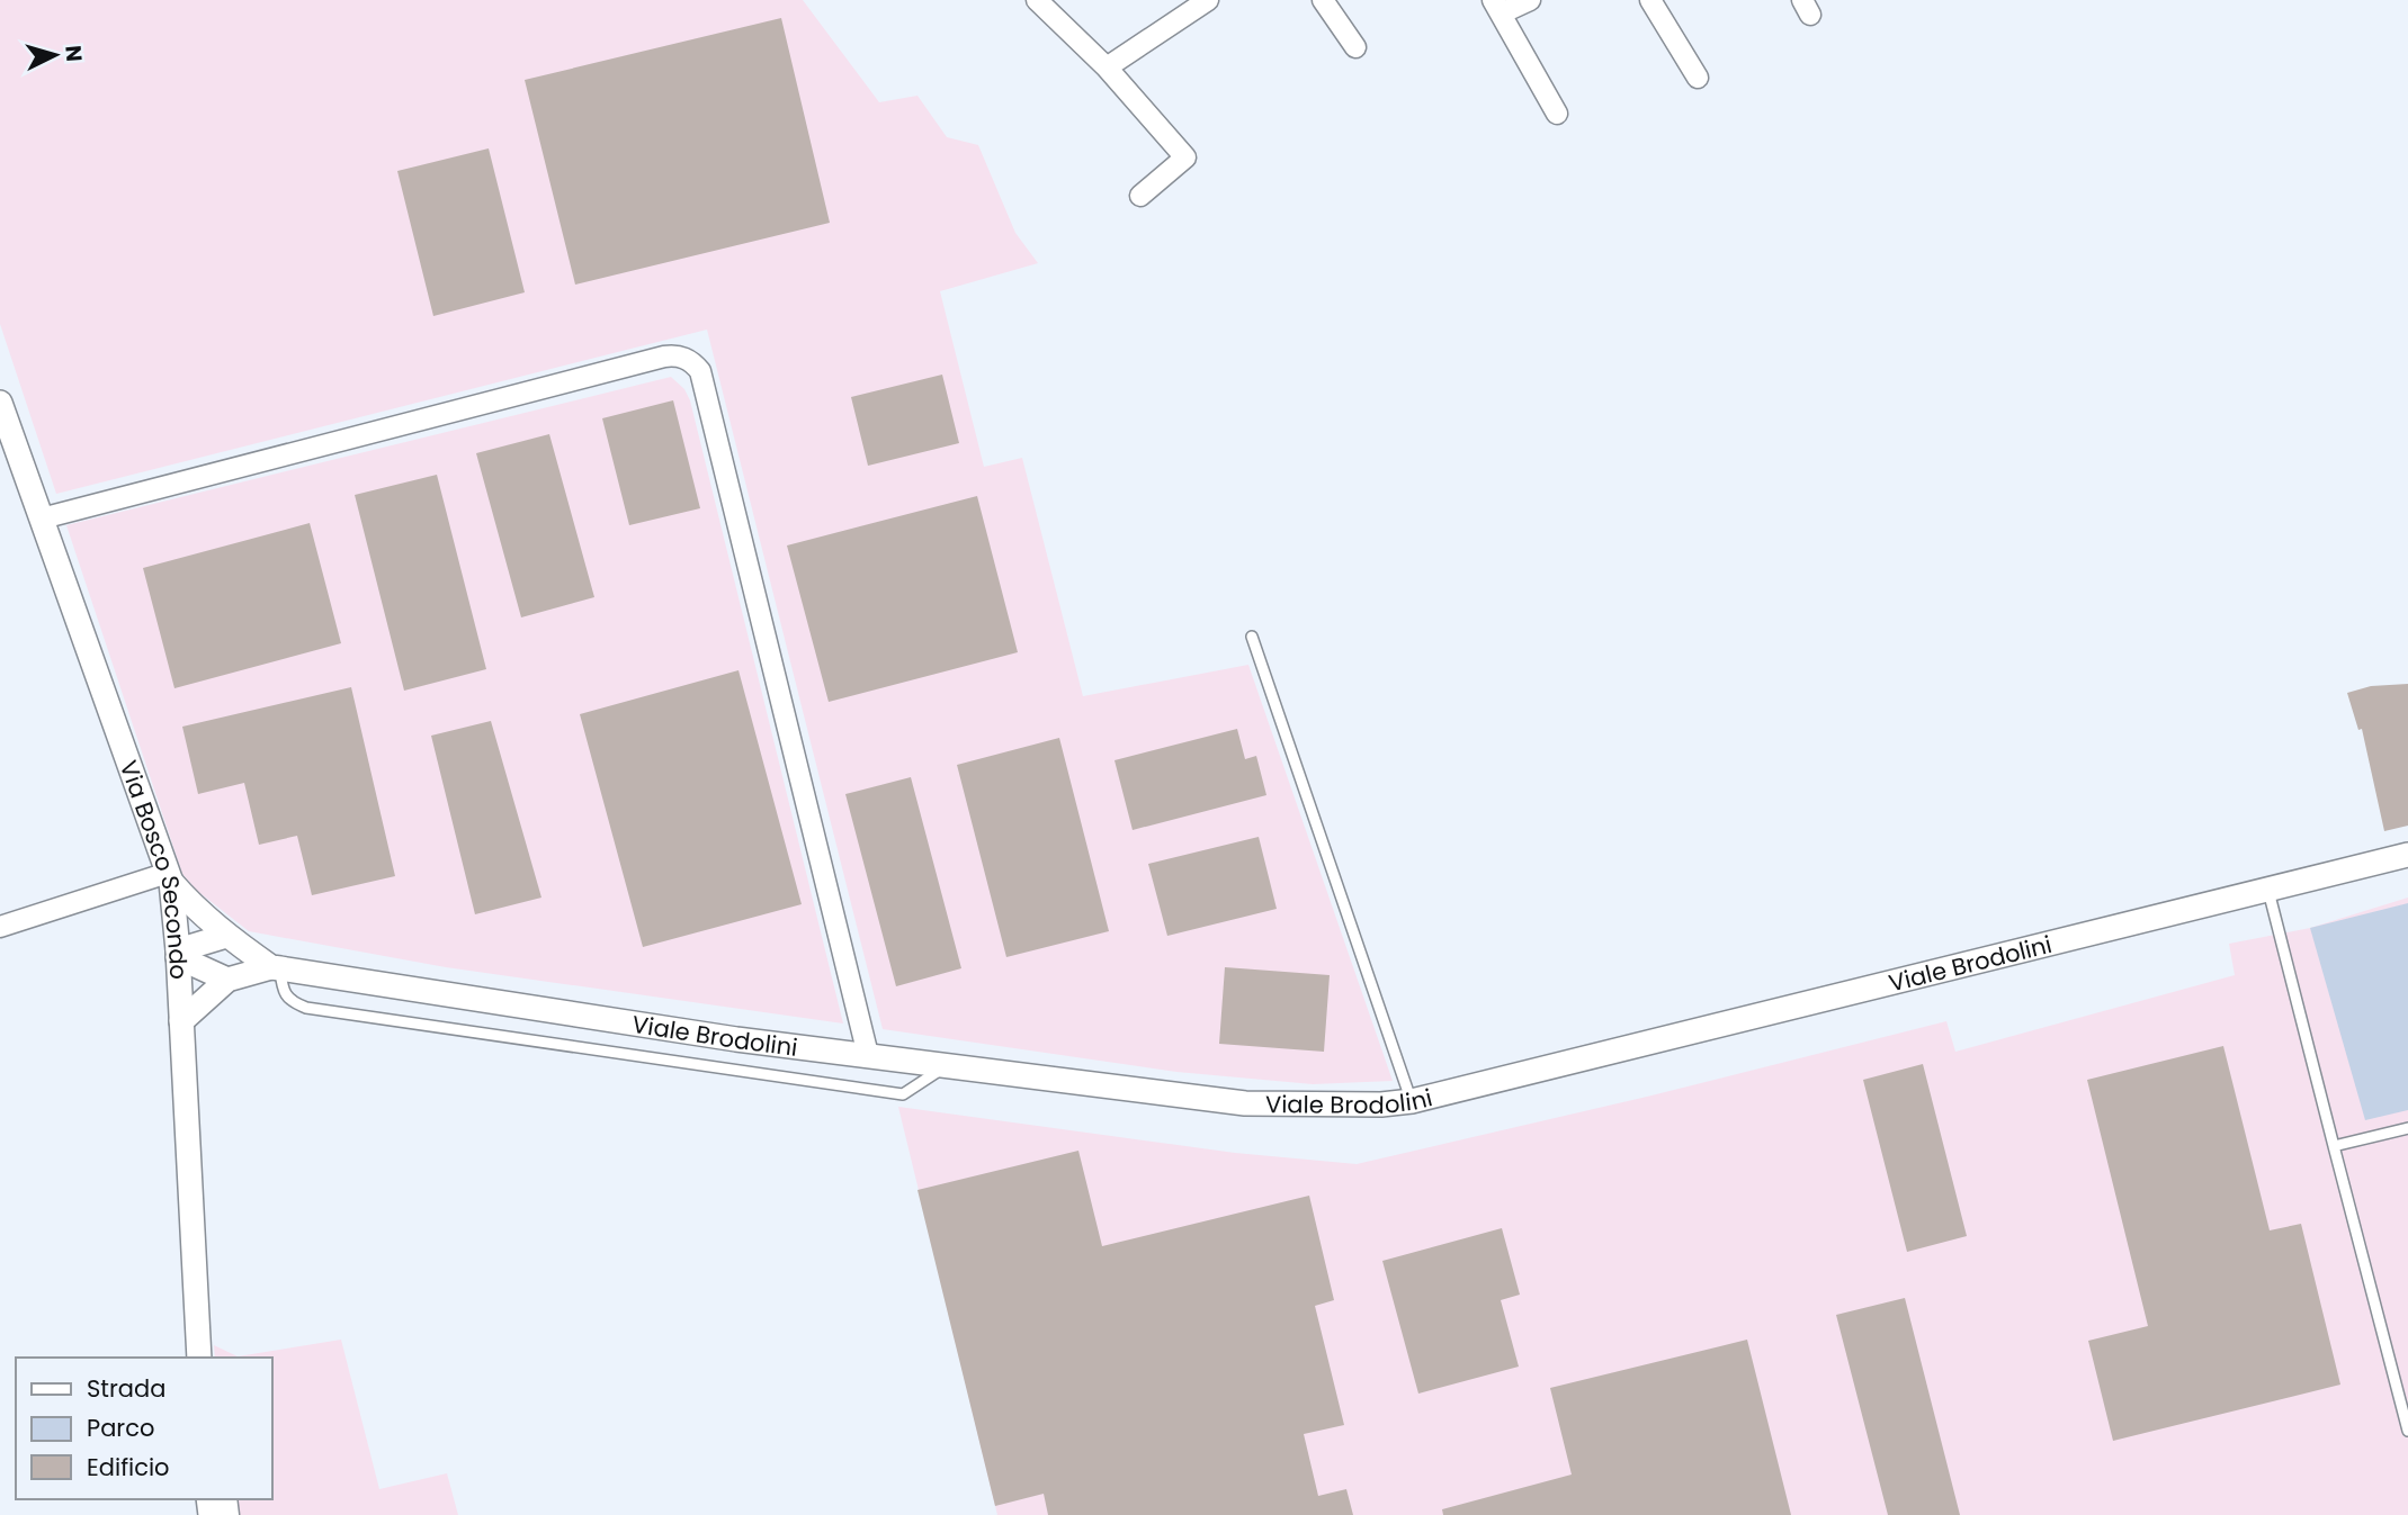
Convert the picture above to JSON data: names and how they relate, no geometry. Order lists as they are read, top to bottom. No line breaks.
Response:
{"streets":{"street":["Via Bosco Secondo","Viale Brodolini"]},"legend":["Strada","Parco","Edificio"],"north":"right"}
